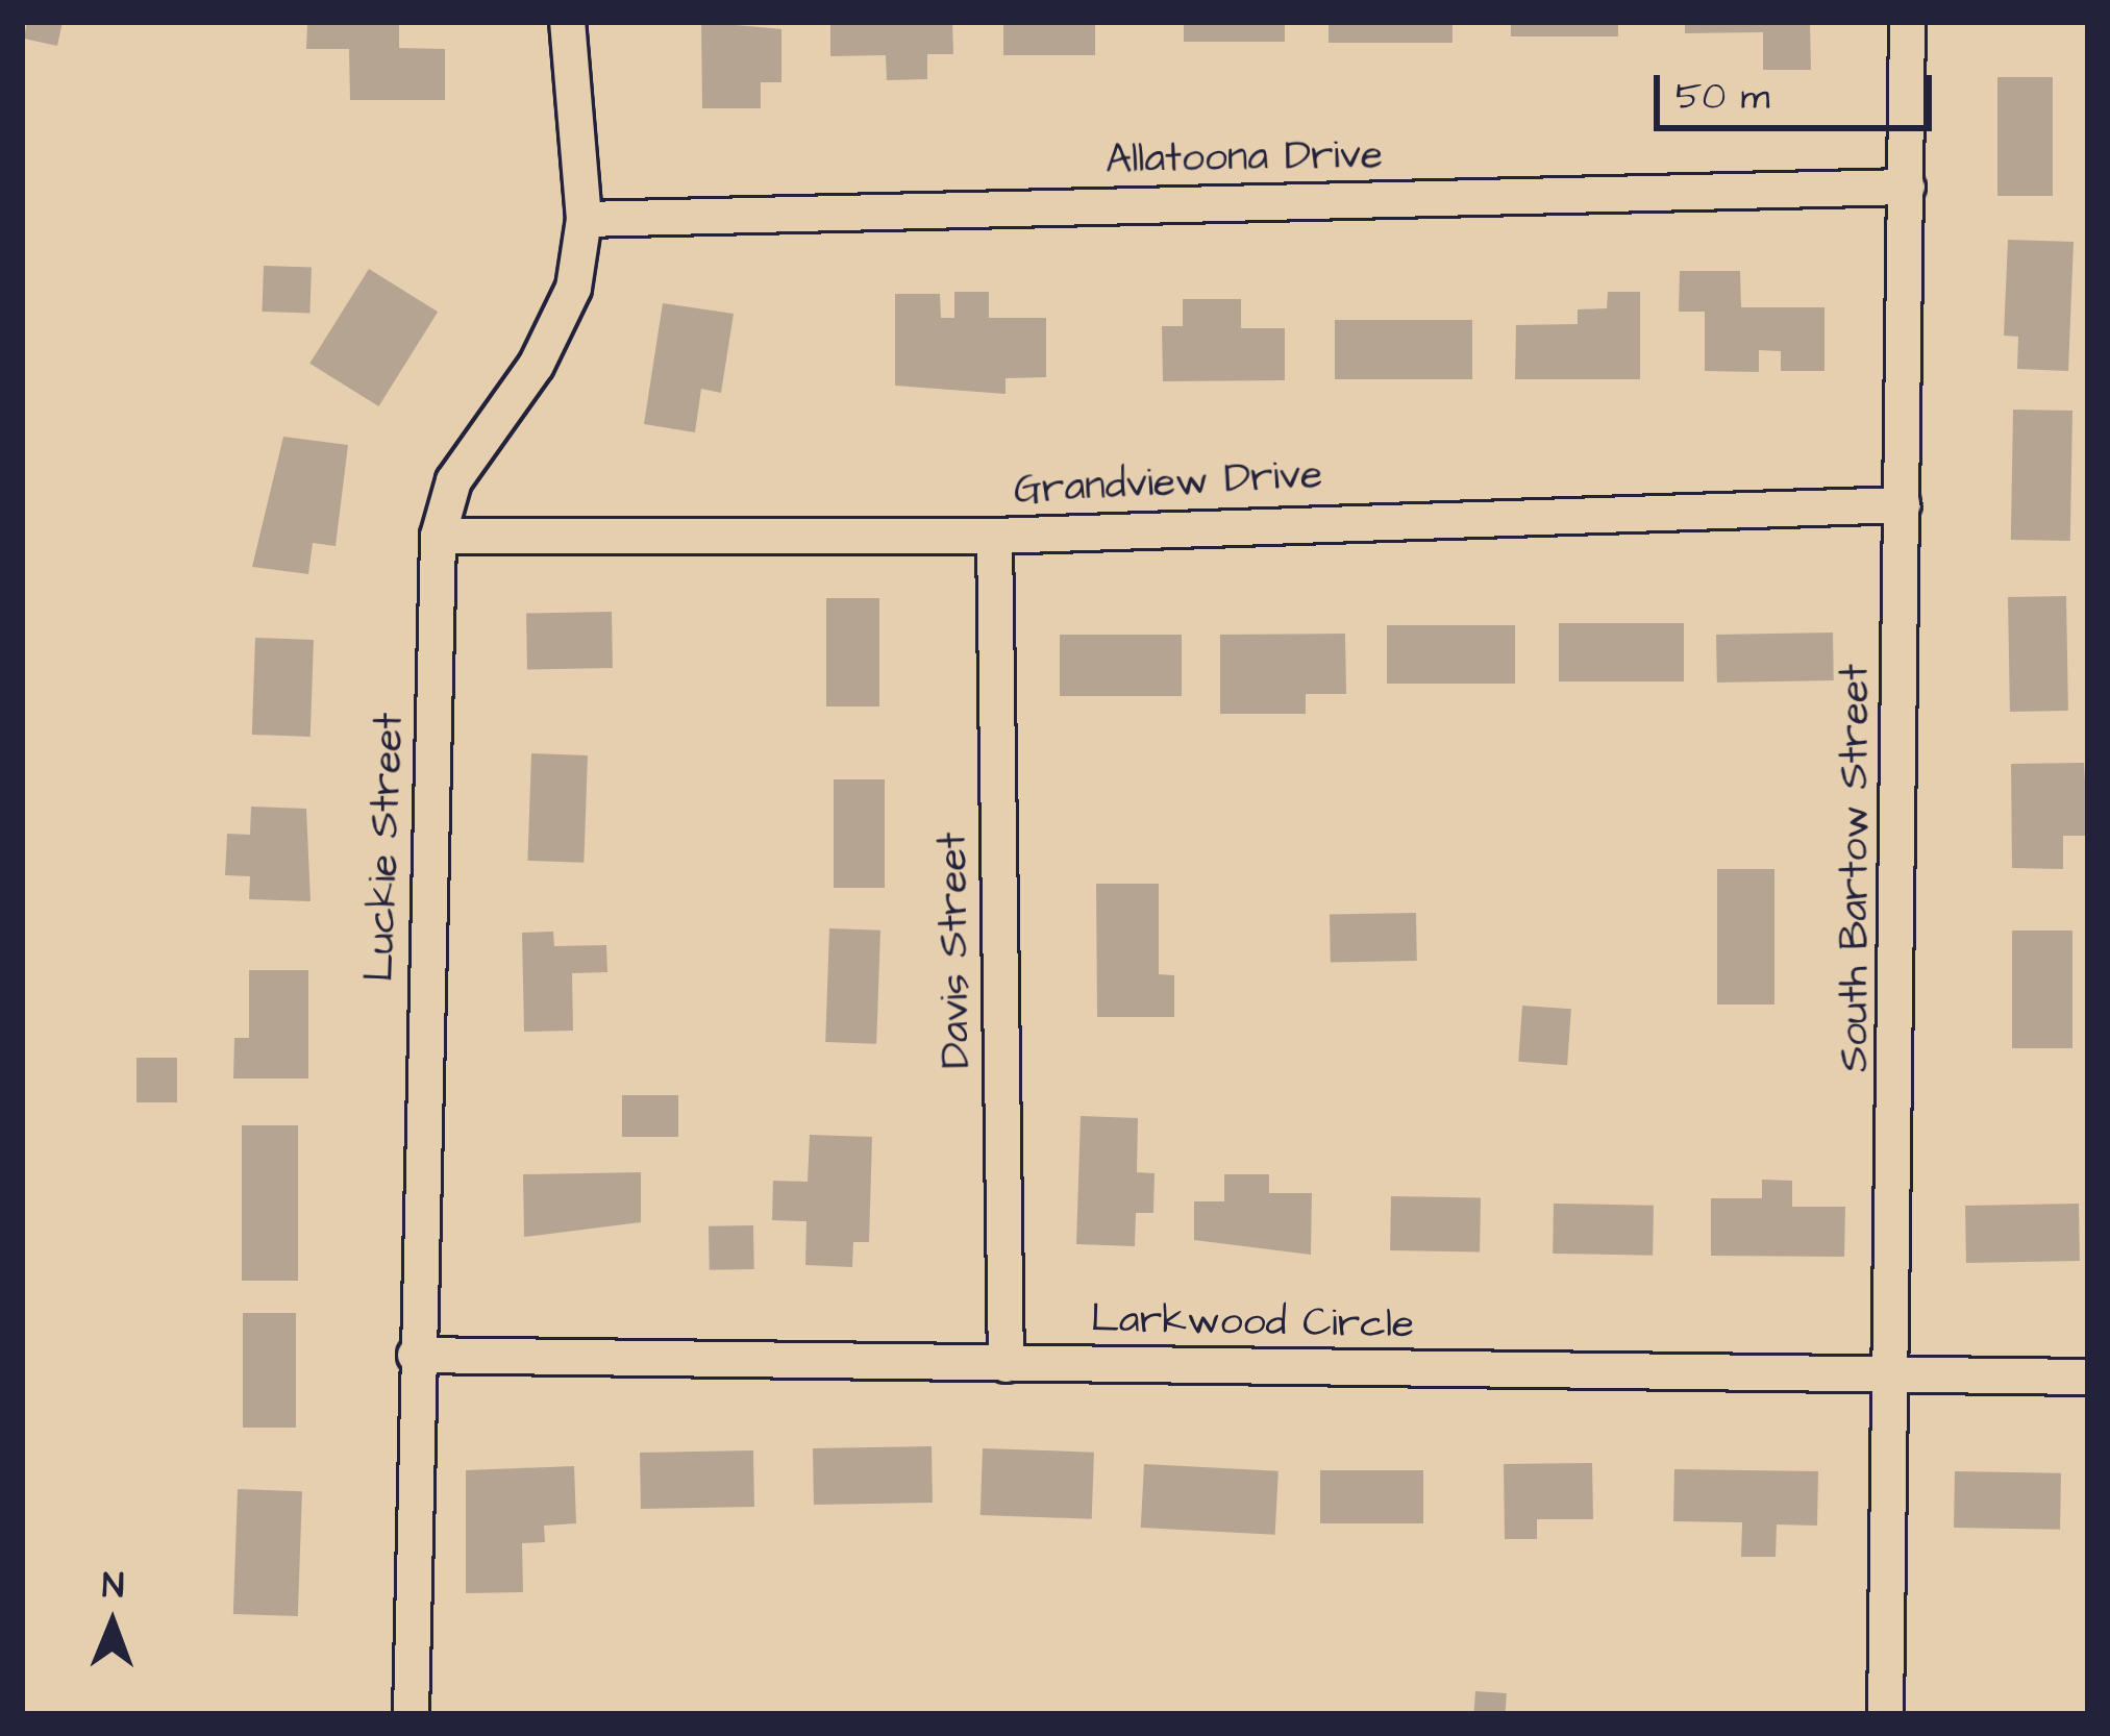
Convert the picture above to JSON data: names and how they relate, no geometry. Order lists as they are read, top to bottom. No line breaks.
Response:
{"streets":{"street":["Allatoona Drive","Grandview Drive","Luckie Street","South Bartow Street","Davis Street","Larkwood Circle"]},"crossings":[["Allatoona Drive","Luckie Street"],["Allatoona Drive","South Bartow Street"],["Grandview Drive","Luckie Street"],["Grandview Drive","South Bartow Street"],["Grandview Drive","Davis Street"],["Luckie Street","Larkwood Circle"],["South Bartow Street","Larkwood Circle"],["Davis Street","Larkwood Circle"]],"scale_bar":"50 m","north":"top"}
